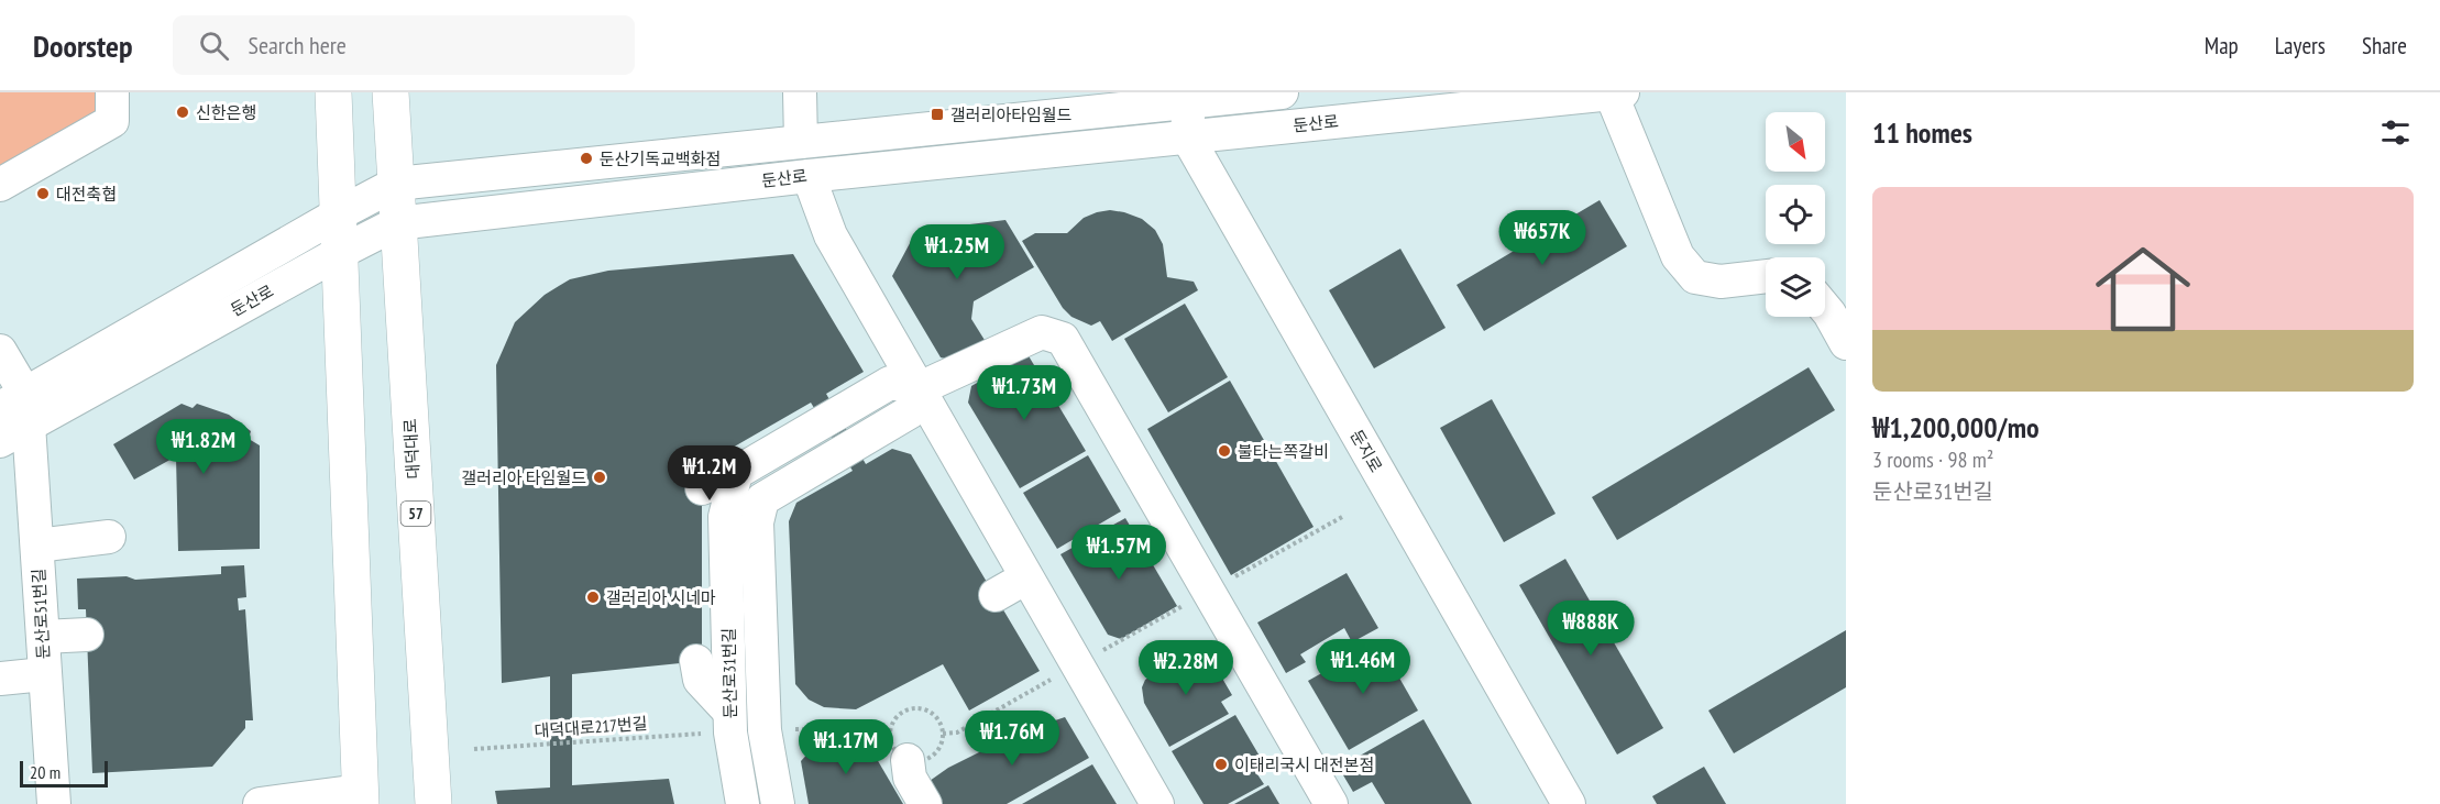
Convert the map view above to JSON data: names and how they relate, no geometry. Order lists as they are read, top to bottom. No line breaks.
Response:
{"streets":{"main road":["대덕대로","57"],"street":["둔산로","둔지로","둔산로51번길","둔산로31번길"],"path":["대덕대로217번길"]},"crossings":[["둔산로","대덕대로"],["둔산로","둔지로"],["둔산로","둔산로51번길"],["둔산로31번길","대덕대로217번길"]],"places":{"other":["신한은행","둔산기독교백화점","대전축협","불타는쪽갈비","갤러리아 타임월드","갤러리아 시네마","이태리국시 대전본점"],"transit":["갤러리아타임월드"]},"scale_bar":"20 m","north":"bottom right","page":{"header":"Doorstep","search":"Search here","nav":["Map","Layers","Share"],"heading":"11 homes","list":[{"name":"₩1,200,000/mo","note":"3 rooms · 98 m² · 둔산로31번길"}],"price":["₩657K","₩1.25M","₩1.73M","₩1.82M","₩1.2M","₩1.57M","₩888K","₩1.46M","₩2.28M","₩1.76M","₩1.17M"],"scale":"20 m"}}
